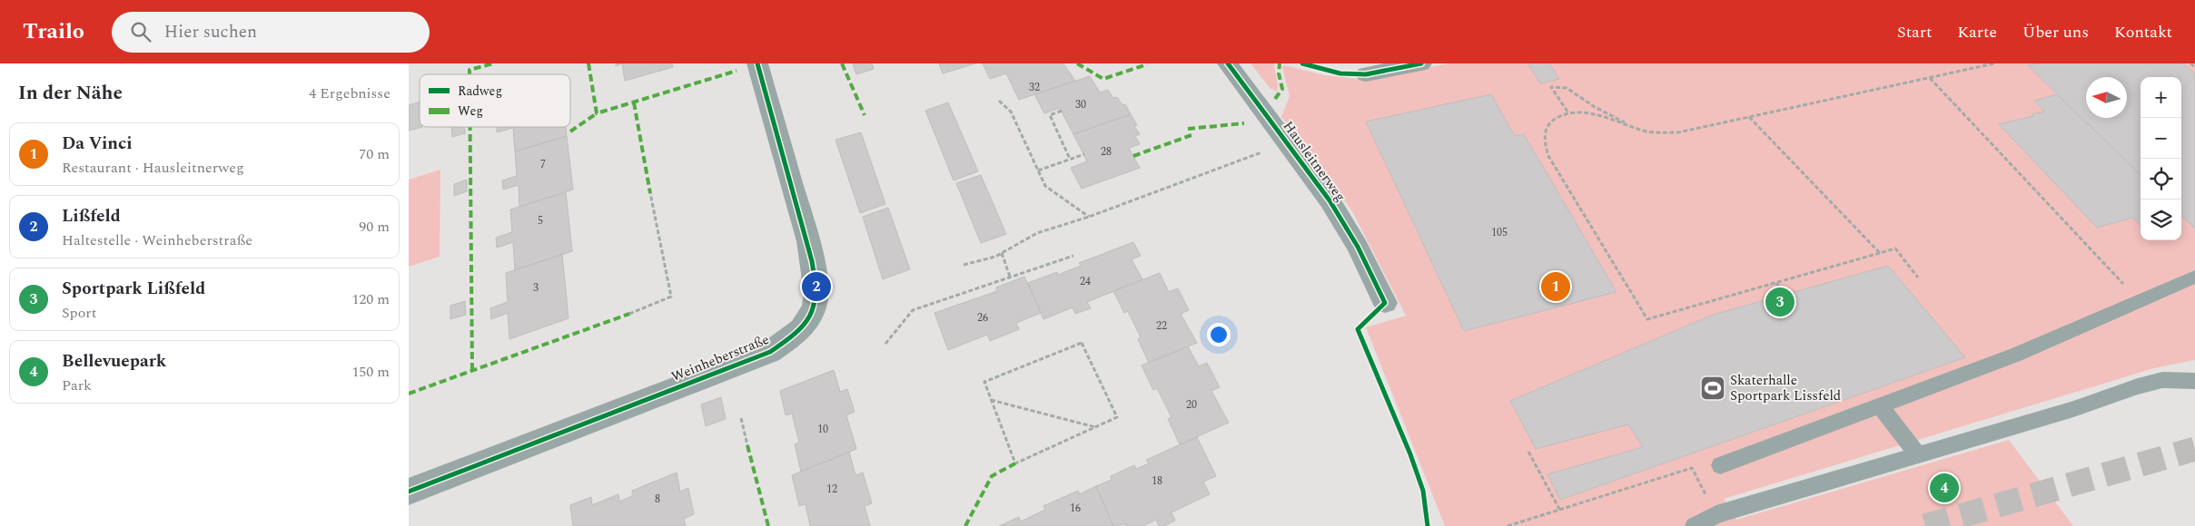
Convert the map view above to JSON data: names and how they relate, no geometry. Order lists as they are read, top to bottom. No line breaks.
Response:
{"streets":{"street":["Hausleitnerweg","Weinheberstraße"]},"places":{"sports":["Skaterhalle Sportpark Lissfeld"]},"house_numbers":["32","30","28","7","5","105","24","3","26","22","20","10","18","12","8","16"],"legend":["Radweg","Weg"],"north":"left","page":{"header":"Trailo","search":"Hier suchen","nav":["Start","Karte","Über uns","Kontakt"],"heading":["In der Nähe","4 Ergebnisse"],"map_buttons":["+","−"],"list":[{"mark":"1","name":"Da Vinci","note":"Restaurant · Hausleitnerweg","value":"70 m"},{"mark":"2","name":"Lißfeld","note":"Haltestelle · Weinheberstraße","value":"90 m"},{"mark":"3","name":"Sportpark Lißfeld","note":"Sport","value":"120 m"},{"mark":"4","name":"Bellevuepark","note":"Park","value":"150 m"}],"pins":["1","2","3","4"]}}
